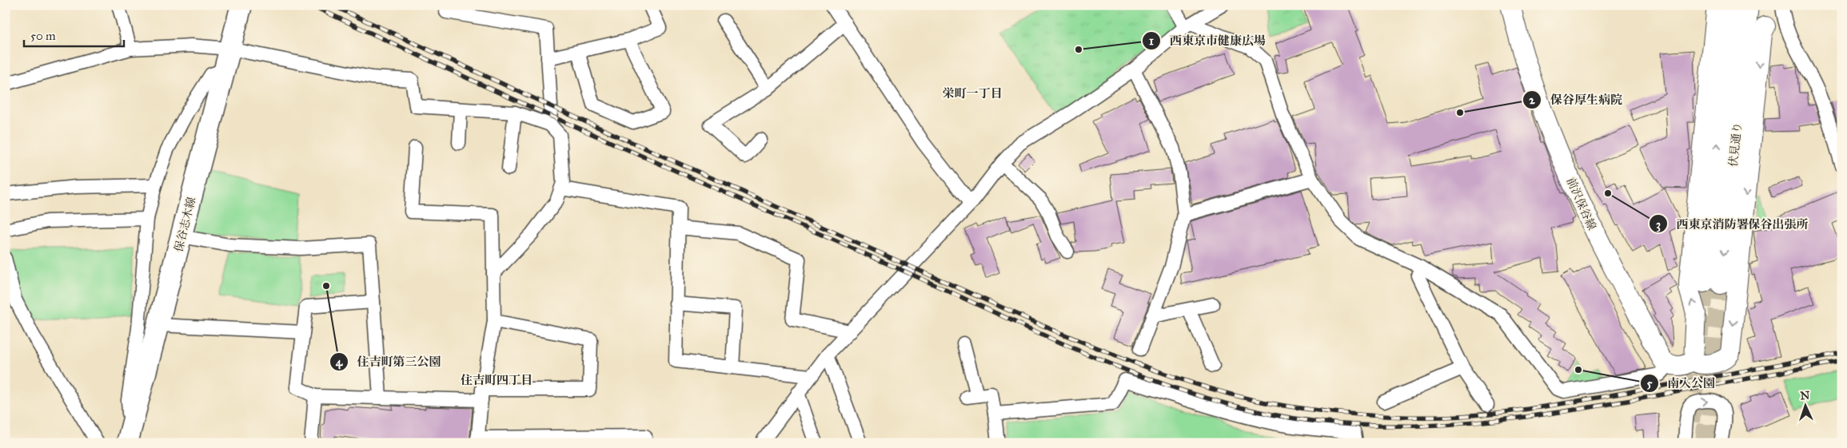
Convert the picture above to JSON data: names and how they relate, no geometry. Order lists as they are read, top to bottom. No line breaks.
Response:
{"streets":{"main road":["伏見通り","前沢保谷線","保谷志木線"]},"districts":["栄町一丁目","住吉町四丁目"],"places":["西東京市健康広場","保谷厚生病院","西東京消防署保谷出張所","住吉町第三公園","南入公園"],"scale_bar":"50 m","north":"top"}
